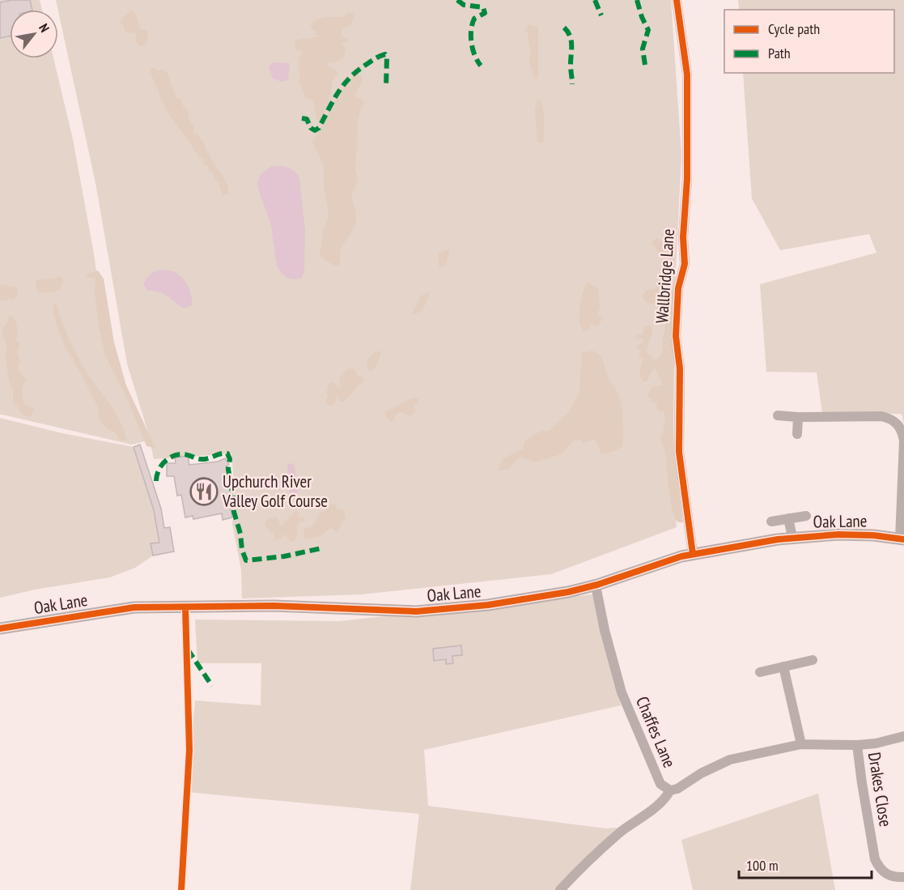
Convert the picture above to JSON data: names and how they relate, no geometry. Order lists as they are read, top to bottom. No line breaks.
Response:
{"streets":{"street":["Wallbridge Lane","Oak Lane","Chaffes Lane","Drakes Close"]},"crossings":[["Wallbridge Lane","Oak Lane"],["Oak Lane","Chaffes Lane"],["Chaffes Lane","Drakes Close"]],"places":{"restaurant":["Upchurch River Valley Golf Course"]},"legend":["Cycle path","Path"],"scale_bar":"100 m","north":"top right"}
